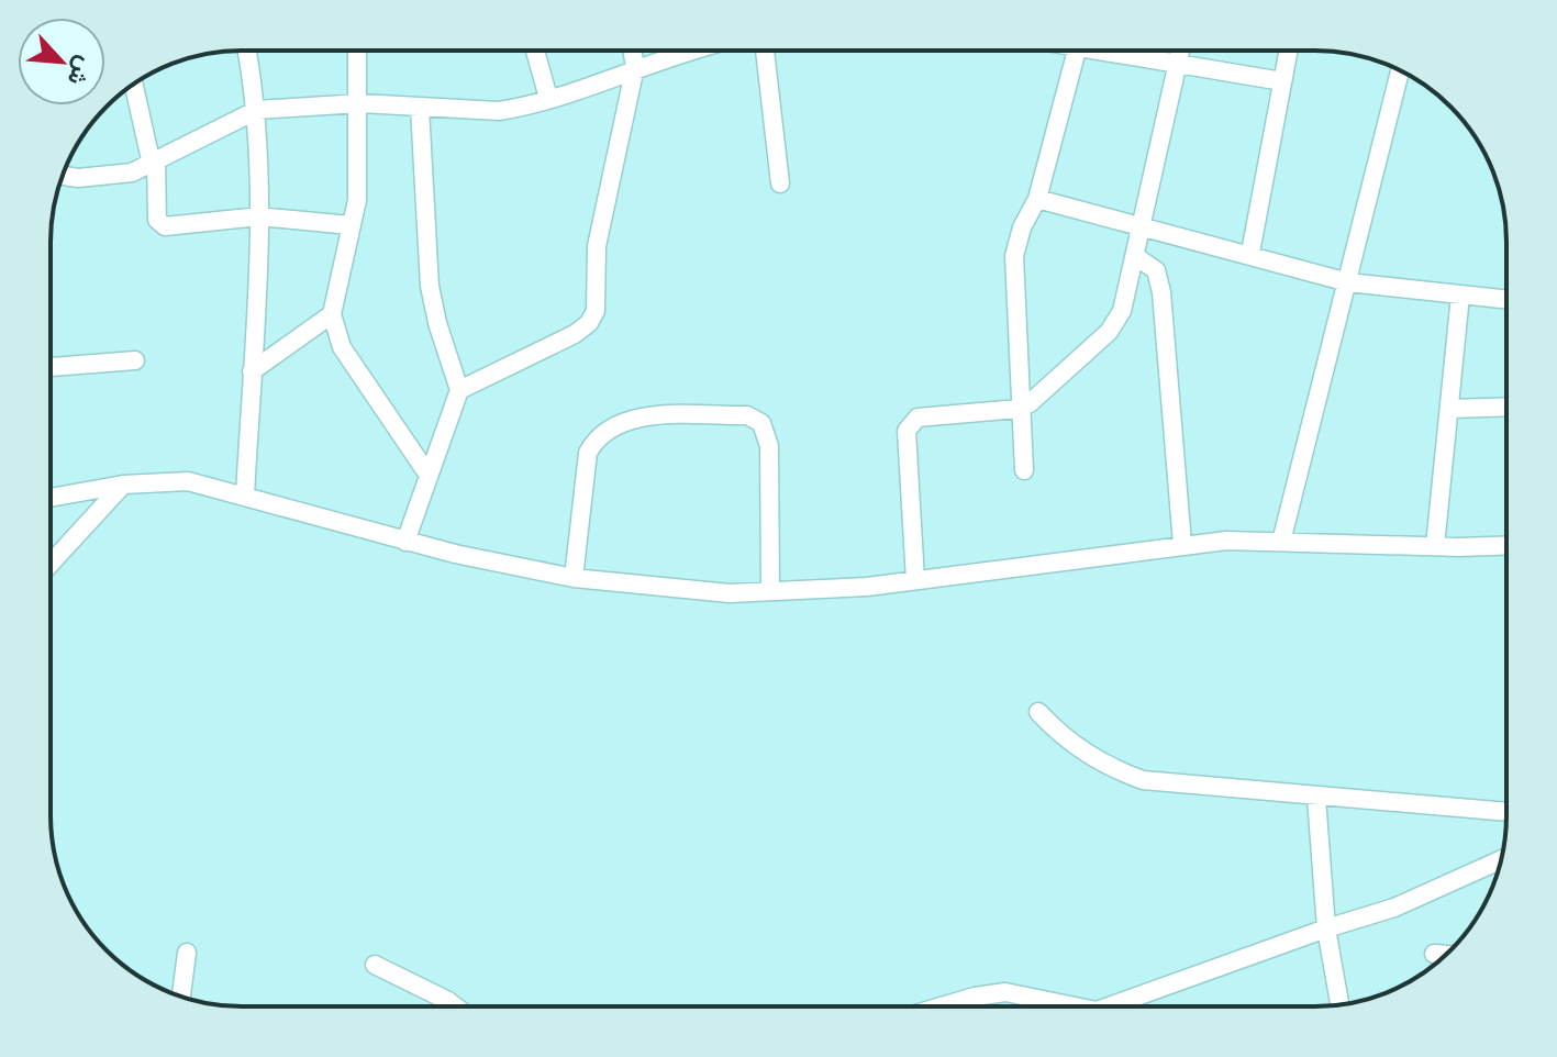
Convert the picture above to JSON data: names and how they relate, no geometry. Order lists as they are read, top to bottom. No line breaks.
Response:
{"north":"bottom right"}
